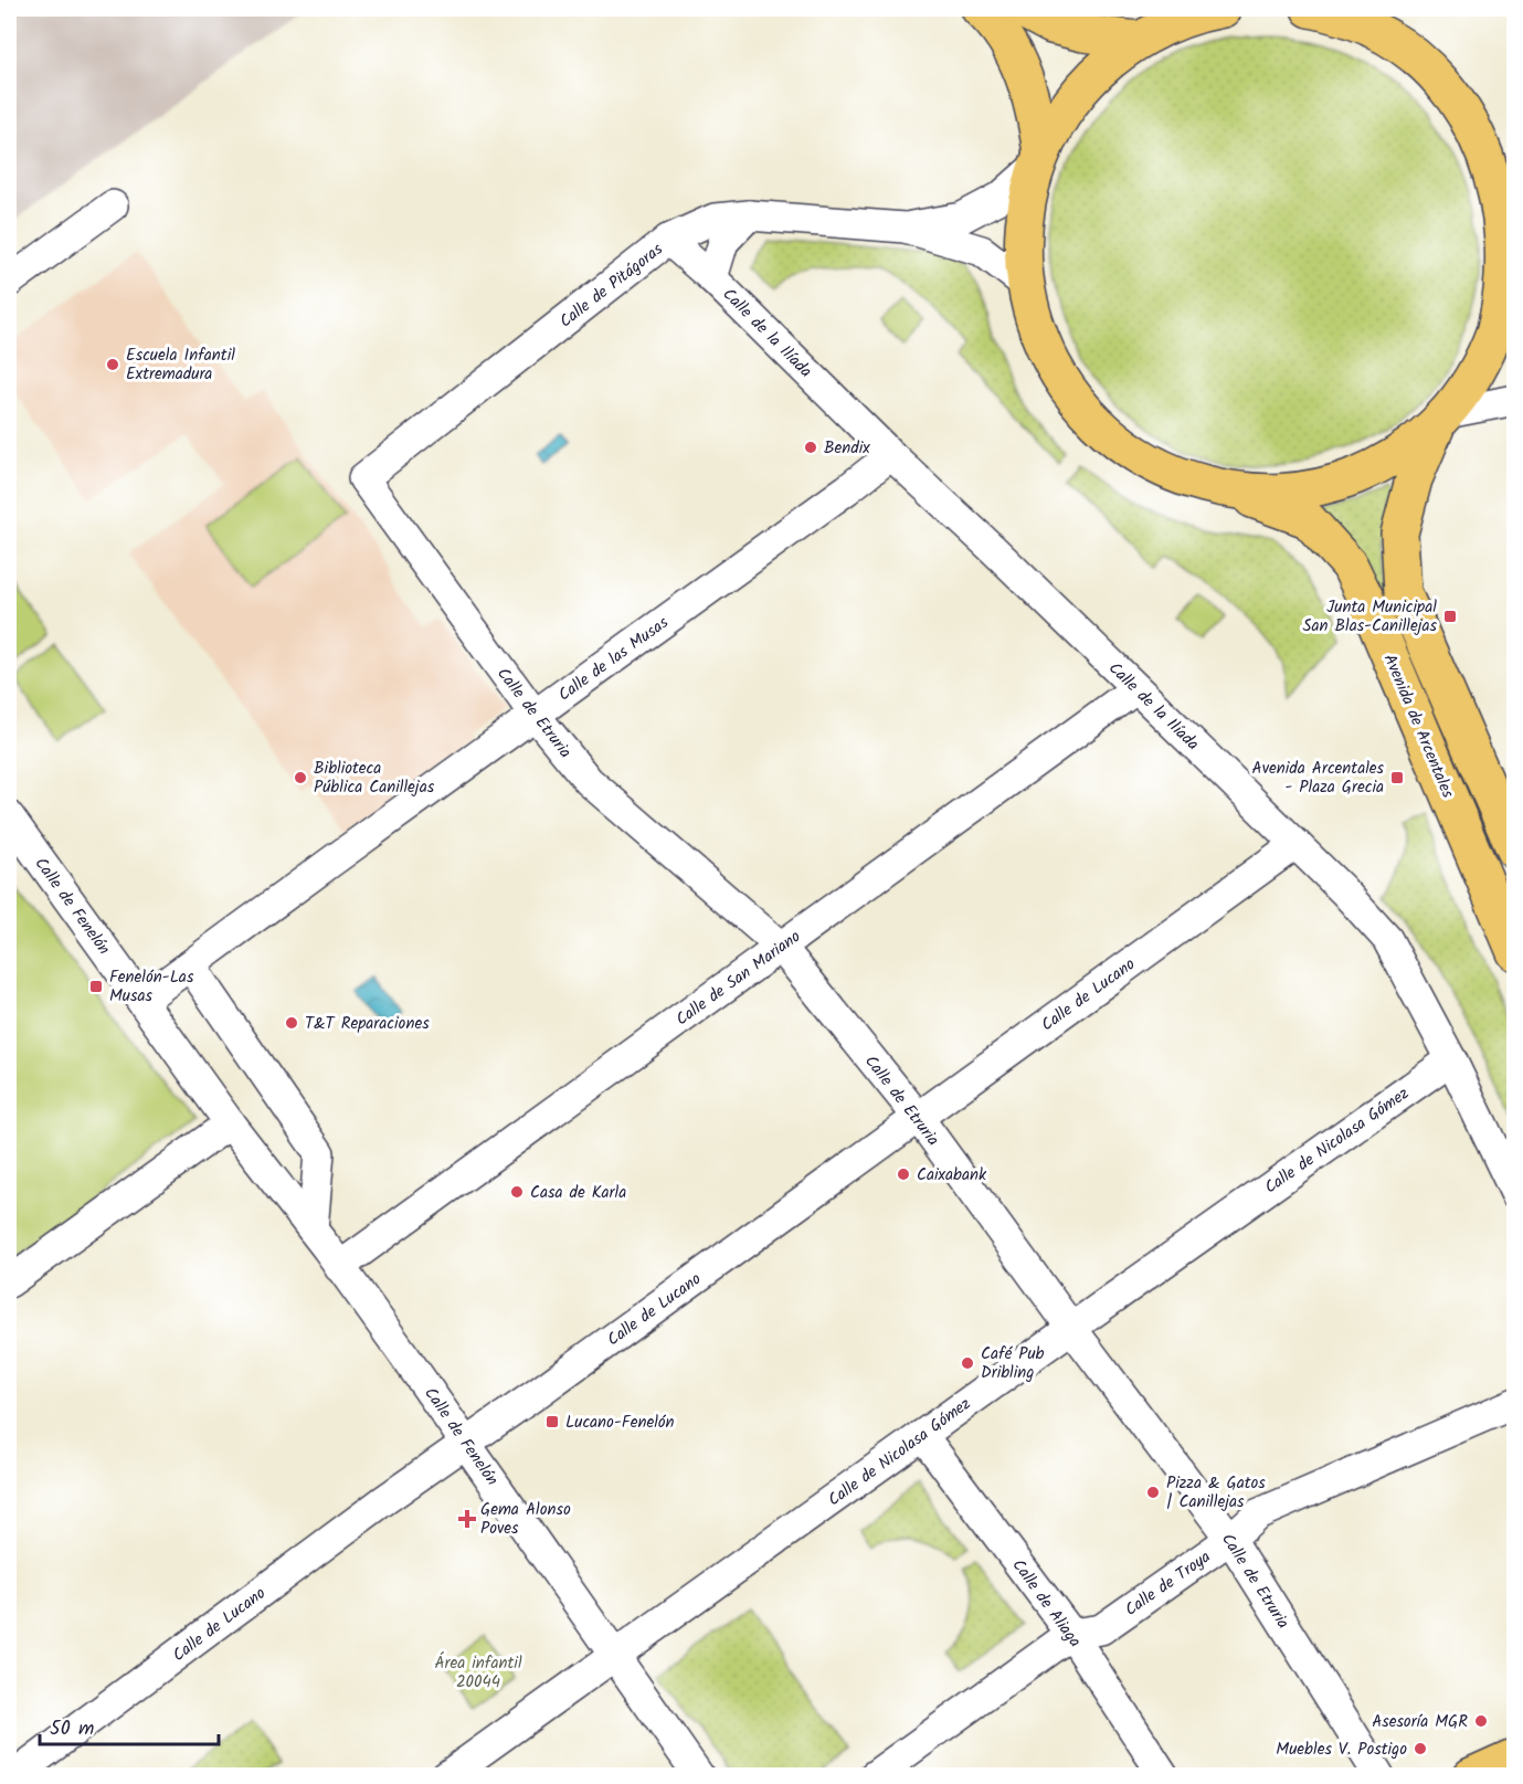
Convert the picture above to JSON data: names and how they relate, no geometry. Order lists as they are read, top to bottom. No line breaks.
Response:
{"streets":{"main road":["Avenida de Arcentales"],"street":["Calle de Pitágoras","Calle de la Ilíada","Calle de las Musas","Calle de Etruria","Calle de Fenelón","Calle de San Mariano","Calle de Lucano","Calle de Nicolasa Gómez","Calle de Troya","Calle de Aliaga"]},"crossings":[["Calle de Pitágoras","Calle de la Ilíada"],["Calle de Pitágoras","Calle de Etruria"],["Calle de la Ilíada","Calle de las Musas"],["Calle de la Ilíada","Calle de San Mariano"],["Calle de la Ilíada","Calle de Lucano"],["Calle de la Ilíada","Calle de Nicolasa Gómez"],["Calle de las Musas","Calle de Etruria"],["Calle de las Musas","Calle de Fenelón"],["Calle de Etruria","Calle de San Mariano"],["Calle de Etruria","Calle de Lucano"],["Calle de Etruria","Calle de Nicolasa Gómez"],["Calle de Etruria","Calle de Troya"],["Calle de Fenelón","Calle de San Mariano"],["Calle de Fenelón","Calle de Lucano"],["Calle de Fenelón","Calle de Nicolasa Gómez"],["Calle de Nicolasa Gómez","Calle de Aliaga"],["Calle de Troya","Calle de Aliaga"]],"parks":["Área infantil 20044"],"places":{"other":["Escuela Infantil Extremadura","Bendix","Biblioteca Pública Canillejas","T&T Reparaciones","Caixabank","Casa de Karla","Café Pub Dribling","Pizza & Gatos | Canillejas","Asesoría MGR","Muebles V. Postigo"],"transit":["Junta Municipal San Blas-Canillejas","Avenida Arcentales - Plaza Grecia","Fenelón-Las Musas","Lucano-Fenelón"],"health":["Gema Alonso Poves"]},"scale_bar":"50 m"}
